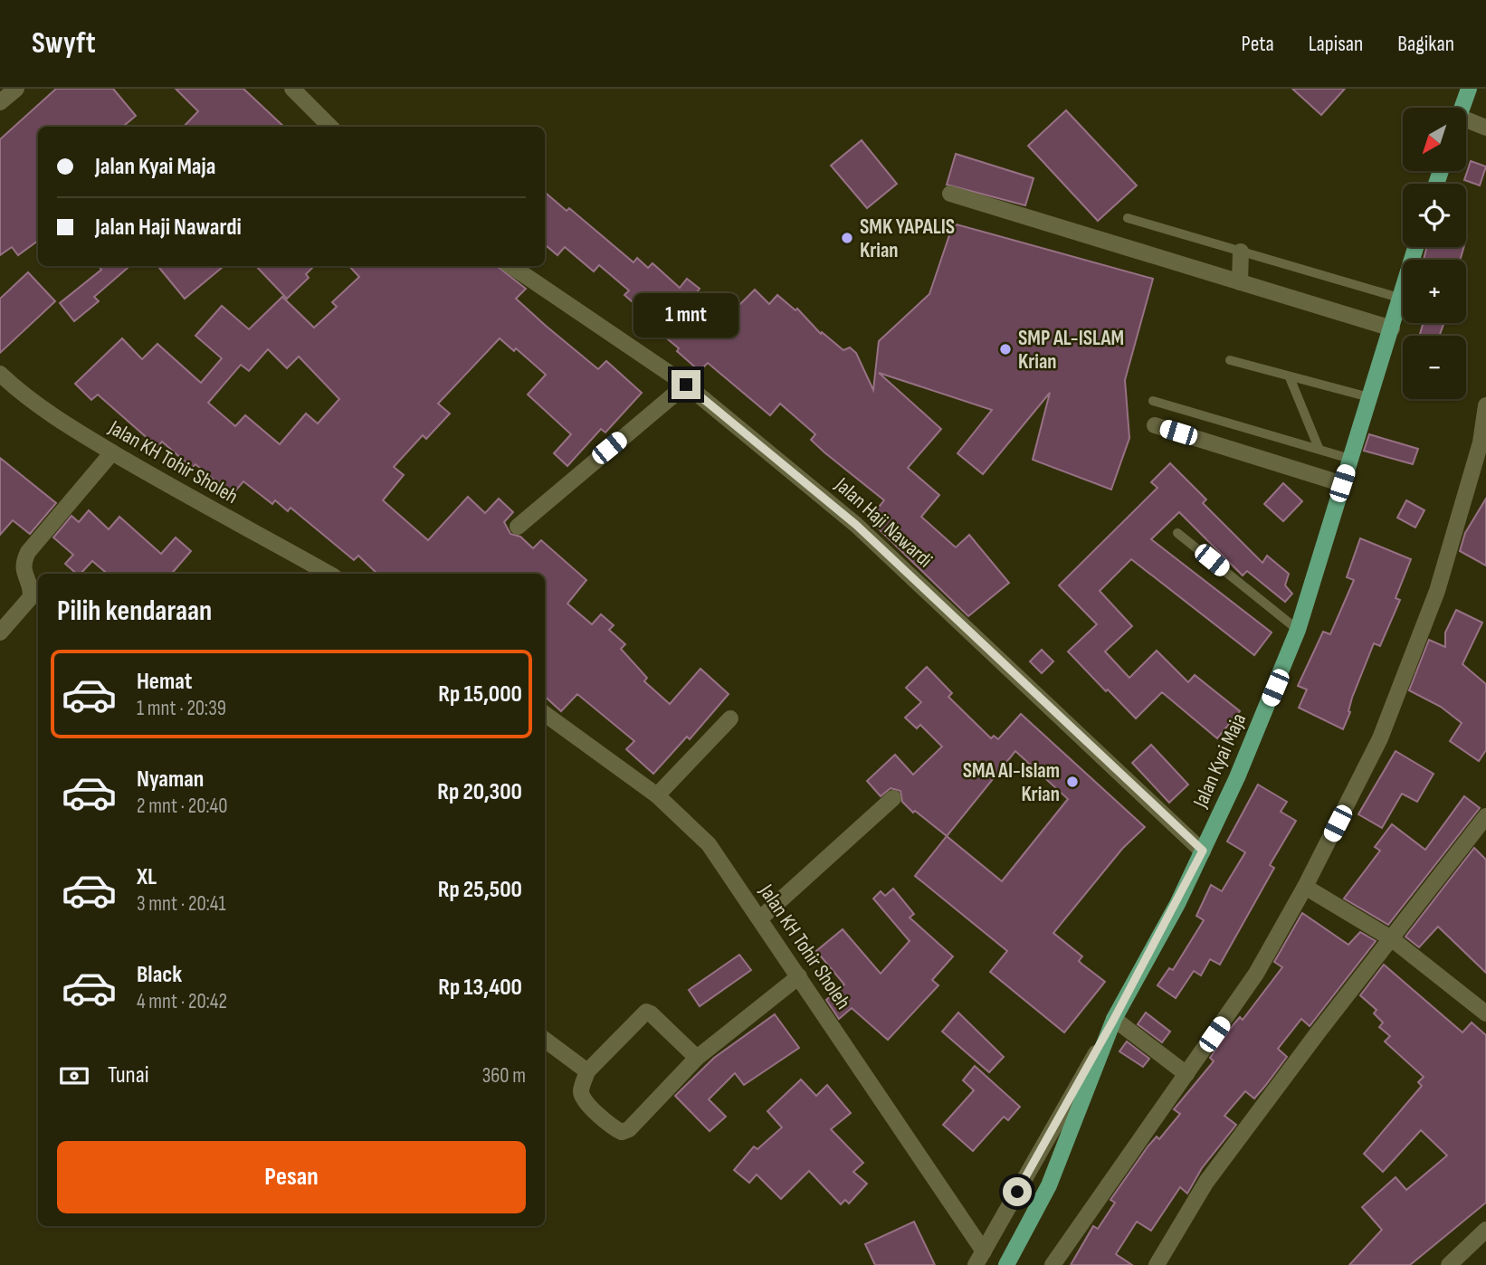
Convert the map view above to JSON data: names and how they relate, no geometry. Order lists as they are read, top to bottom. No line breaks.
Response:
{"streets":{"main road":["Jalan Kyai Maja"],"street":["Jalan KH Tohir Sholeh","Jalan Haji Nawardi"]},"crossings":[["Jalan KH Tohir Sholeh","Jalan Kyai Maja"],["Jalan Haji Nawardi","Jalan Kyai Maja"]],"places":["SMK YAPALIS Krian","SMP AL-ISLAM Krian","SMA Al-Islam Krian"],"north":"bottom left","page":{"header":"Swyft","nav":["Peta","Lapisan","Bagikan"],"map_buttons":["+","−"],"banner":["Jalan Kyai Maja","Jalan Haji Nawardi"],"bubble":"1 mnt","heading":"Pilih kendaraan","list":[{"name":"Hemat","note":"1 mnt · 20:39","value":"Rp 15,000"},{"name":"Nyaman","note":"2 mnt · 20:40","value":"Rp 20,300"},{"name":"XL","note":"3 mnt · 20:41","value":"Rp 25,500"},{"name":"Black","note":"4 mnt · 20:42","value":"Rp 13,400"}],"pay":["Tunai","360 m"],"buttons":"Pesan"}}
